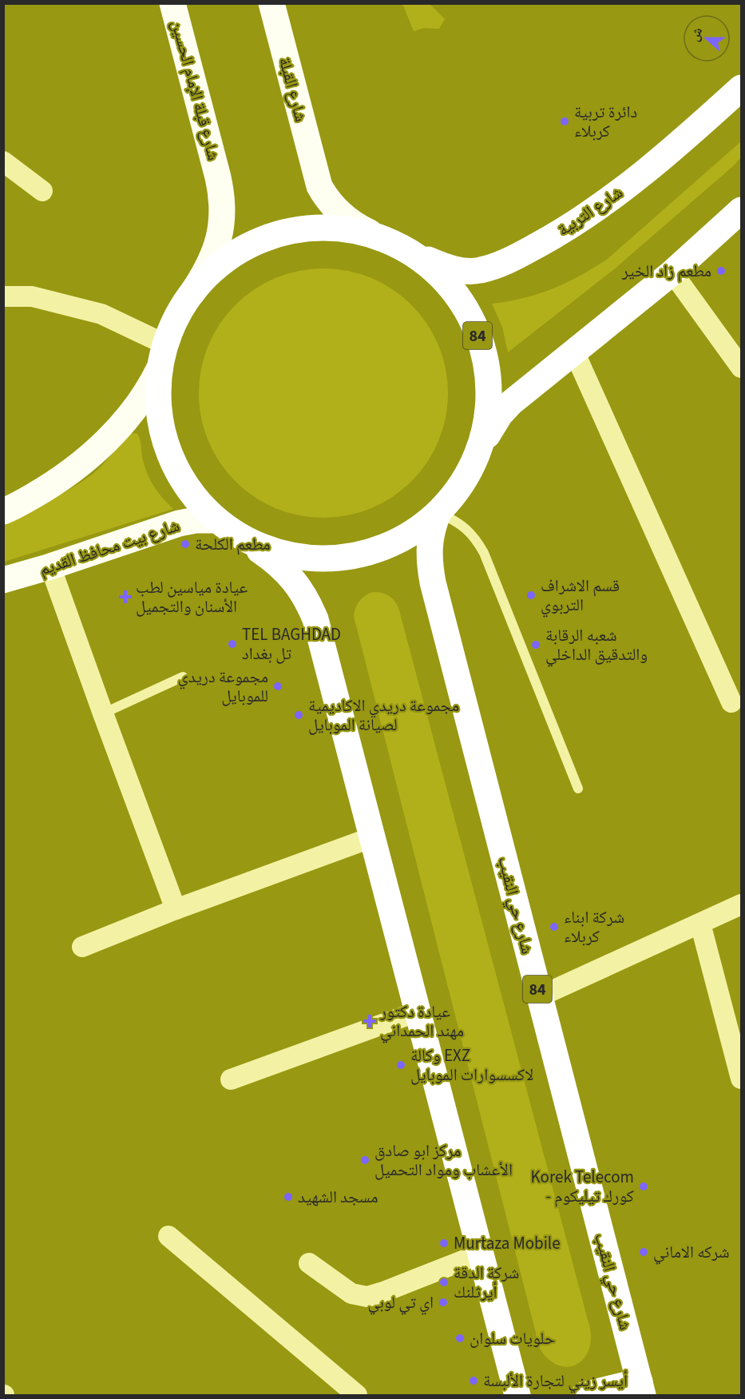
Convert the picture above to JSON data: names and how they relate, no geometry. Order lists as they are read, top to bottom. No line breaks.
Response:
{"streets":{"highway":["شارع التربية","84","شارع حي النقيب"],"main road":["شارع القبلة","شارع قبلة الإمام الحسين","شارع بيت محافظ القديم"]},"crossings":[["شارع القبلة","84"],["شارع قبلة الإمام الحسين","84"],["شارع التربية","84"],["84","شارع بيت محافظ القديم"],["84","شارع حي النقيب"]],"places":{"other":["دائرة تربية كربلاء","مطعم زاد الخير","مطعم الكلحة","قسم الاشراف التربوي","TEL BAGHDAD تل بغداد","شعبه الرقابة والتدقيق الداخلي","مجموعة دريدي للموبايل","مجموعة دريدي الاكاديمية لصيانة الموبايل","شركة ابناء كربلاء","وكالة EXZ لاكسسوارات الموبايل","مركز ابو صادق الأعشاب ومواد التحميل","Korek Telecom - كورك تيليكوم","مسجد الشهيد","Murtaza Mobile","شركه الاماني","شركة الدقة أيرثلنك","اي تي لوبي","حلويات سلوان","أيسر زيني لتجارة الألبسة"],"health":["عيادة مياسين لطب الأسنان والتجميل","عيادة دكتور مهند الحمداني"]},"north":"left"}
